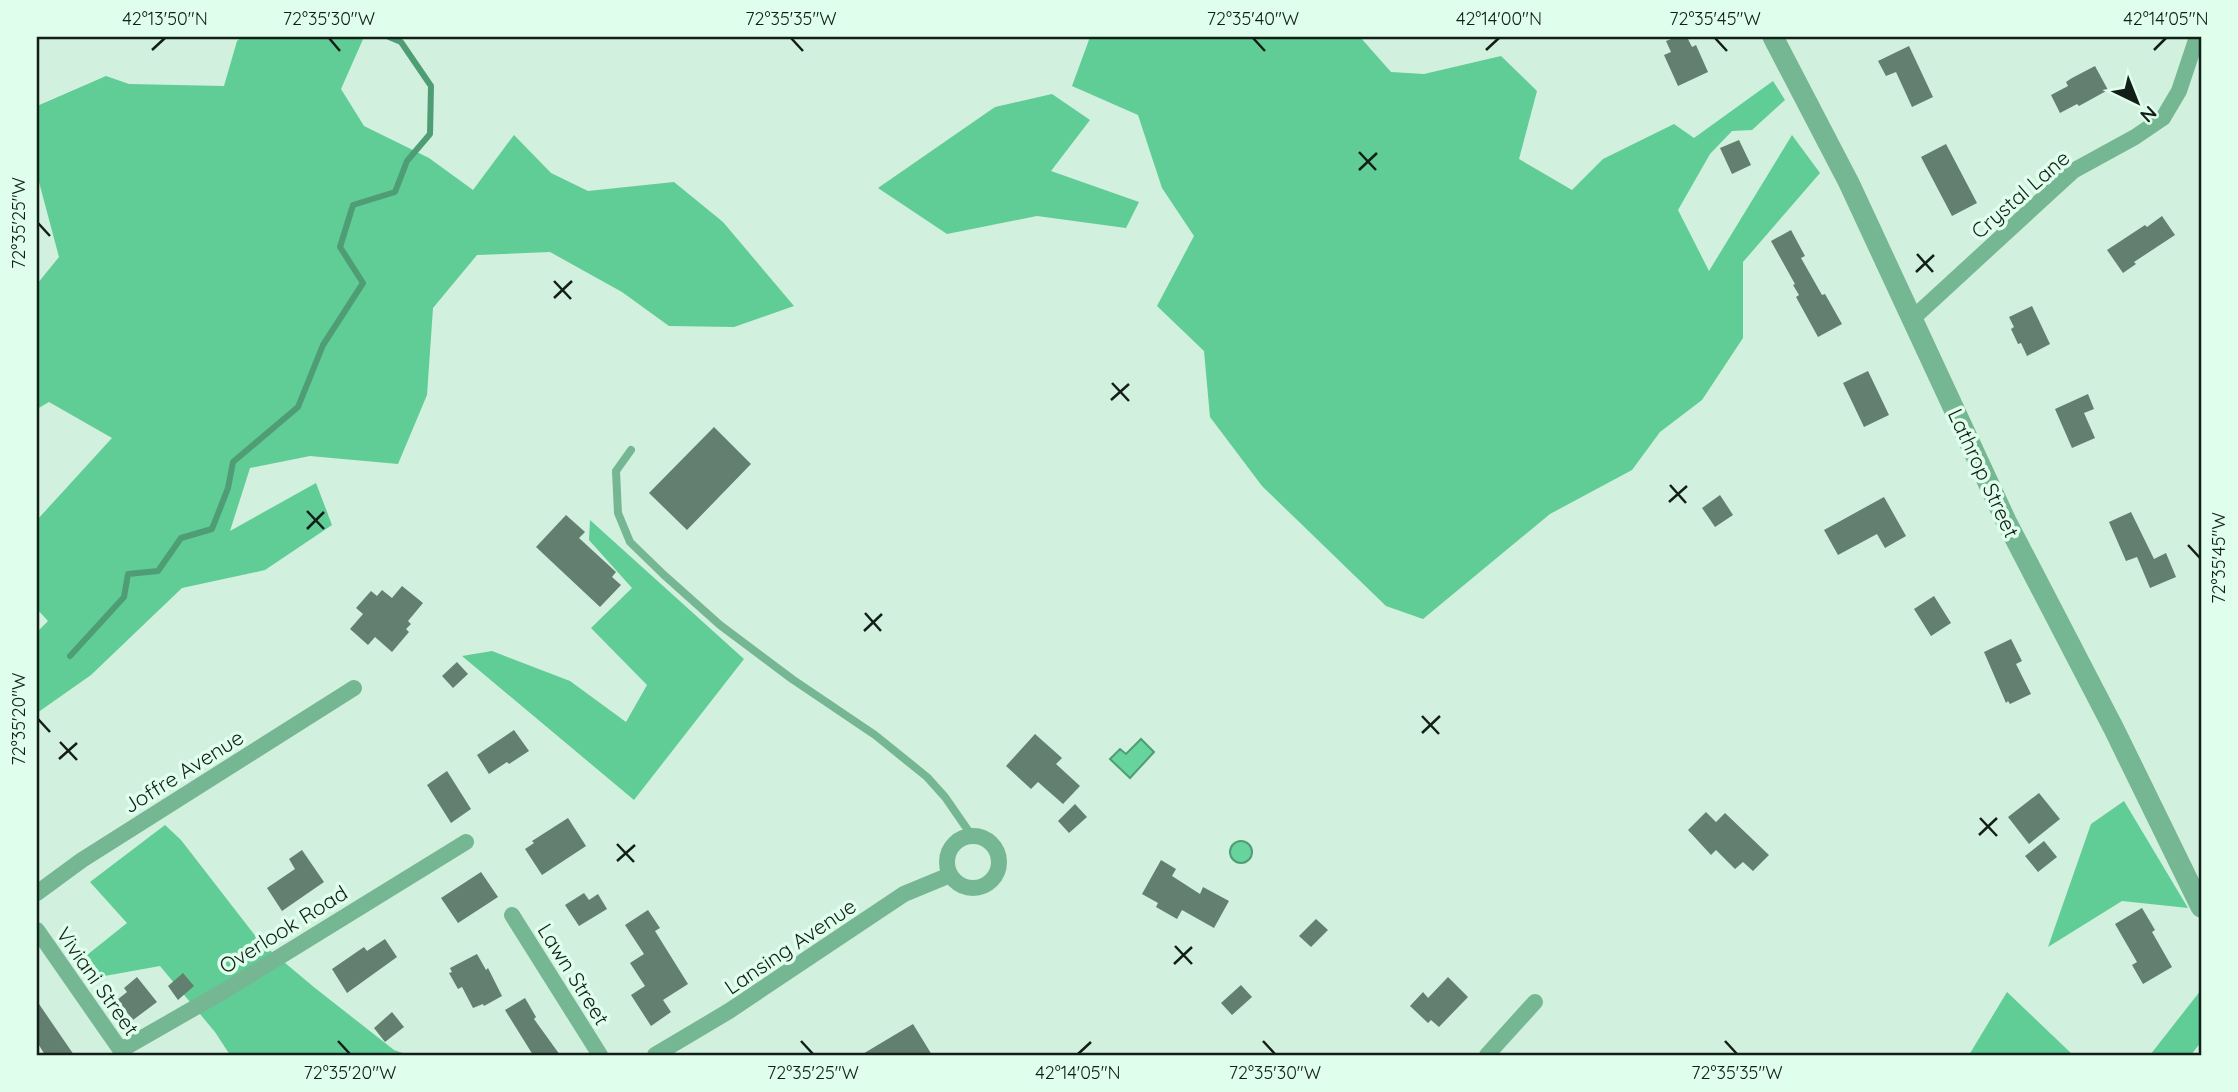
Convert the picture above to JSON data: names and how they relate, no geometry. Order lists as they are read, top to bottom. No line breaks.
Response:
{"streets":{"street":["Crystal Lane","Lathrop Street","Joffre Avenue","Overlook Road","Lansing Avenue","Lawn Street","Viviani Street"]},"crossings":[["Crystal Lane","Lathrop Street"],["Overlook Road","Viviani Street"]],"north":"bottom right","coordinates":["42°13'50\"N","72°35'30\"W","72°35'35\"W","72°35'40\"W","42°14'00\"N","72°35'45\"W","42°14'05\"N","72°35'25\"W","72°35'20\"W"]}
